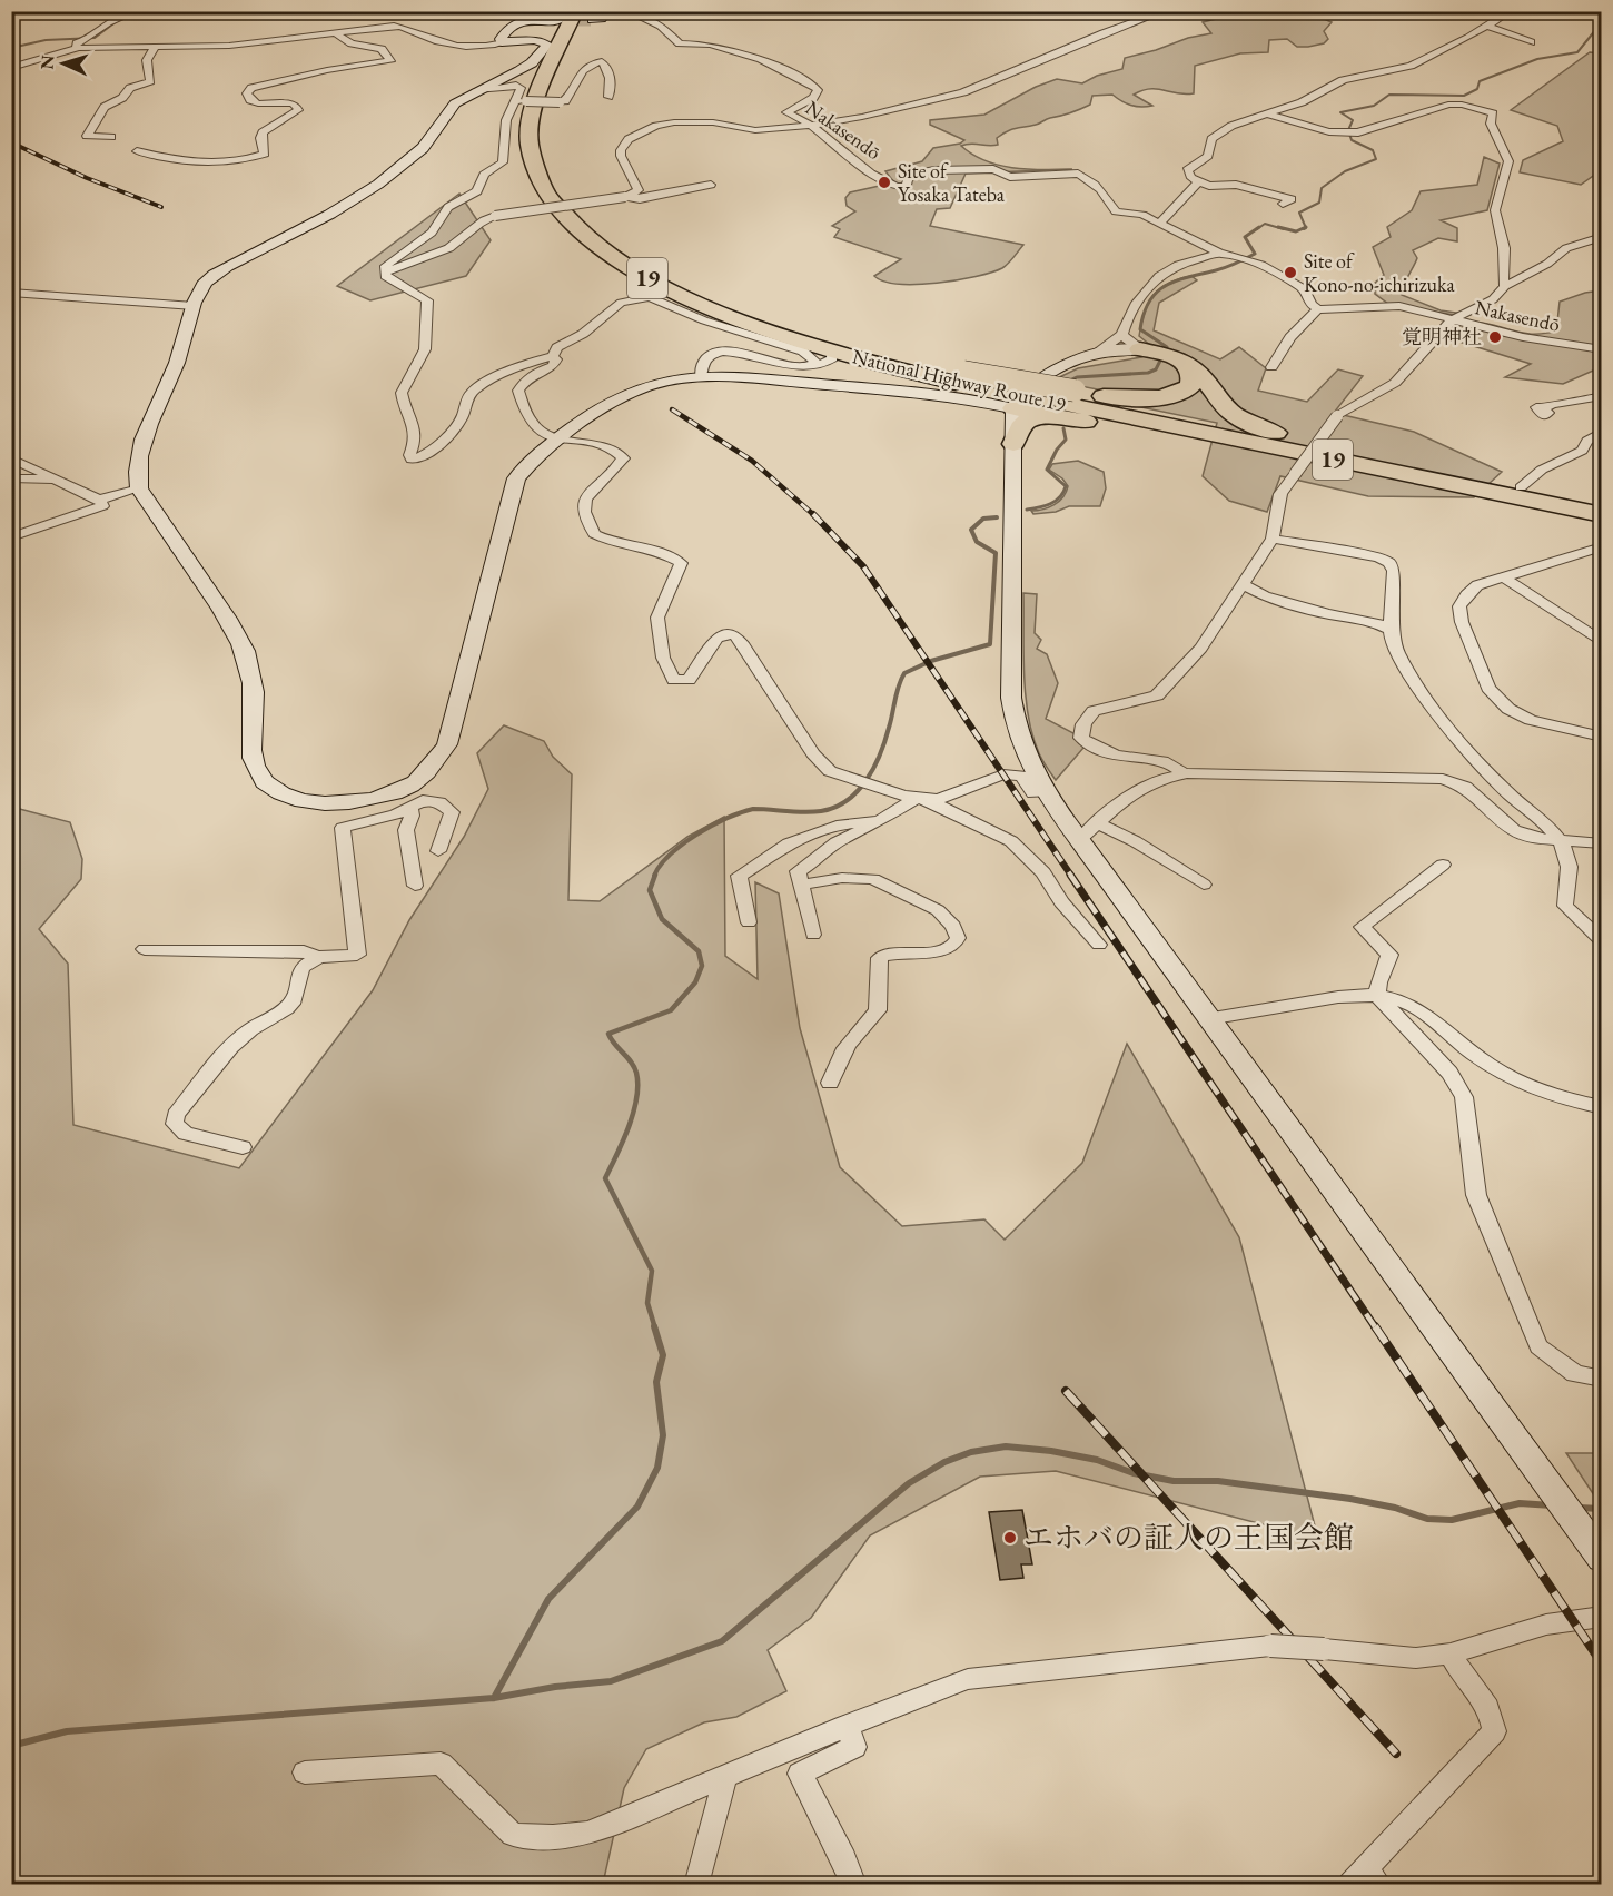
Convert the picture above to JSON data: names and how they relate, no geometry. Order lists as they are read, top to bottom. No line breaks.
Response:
{"streets":{"highway":["19","National Highway Route 19"],"street":["Nakasendō"]},"crossings":[["19","National Highway Route 19"]],"places":["Site of Yosaka Tateba","Site of Kono-no-ichirizuka","覚明神社","エホバの証人の王国会館"],"north":"left"}
